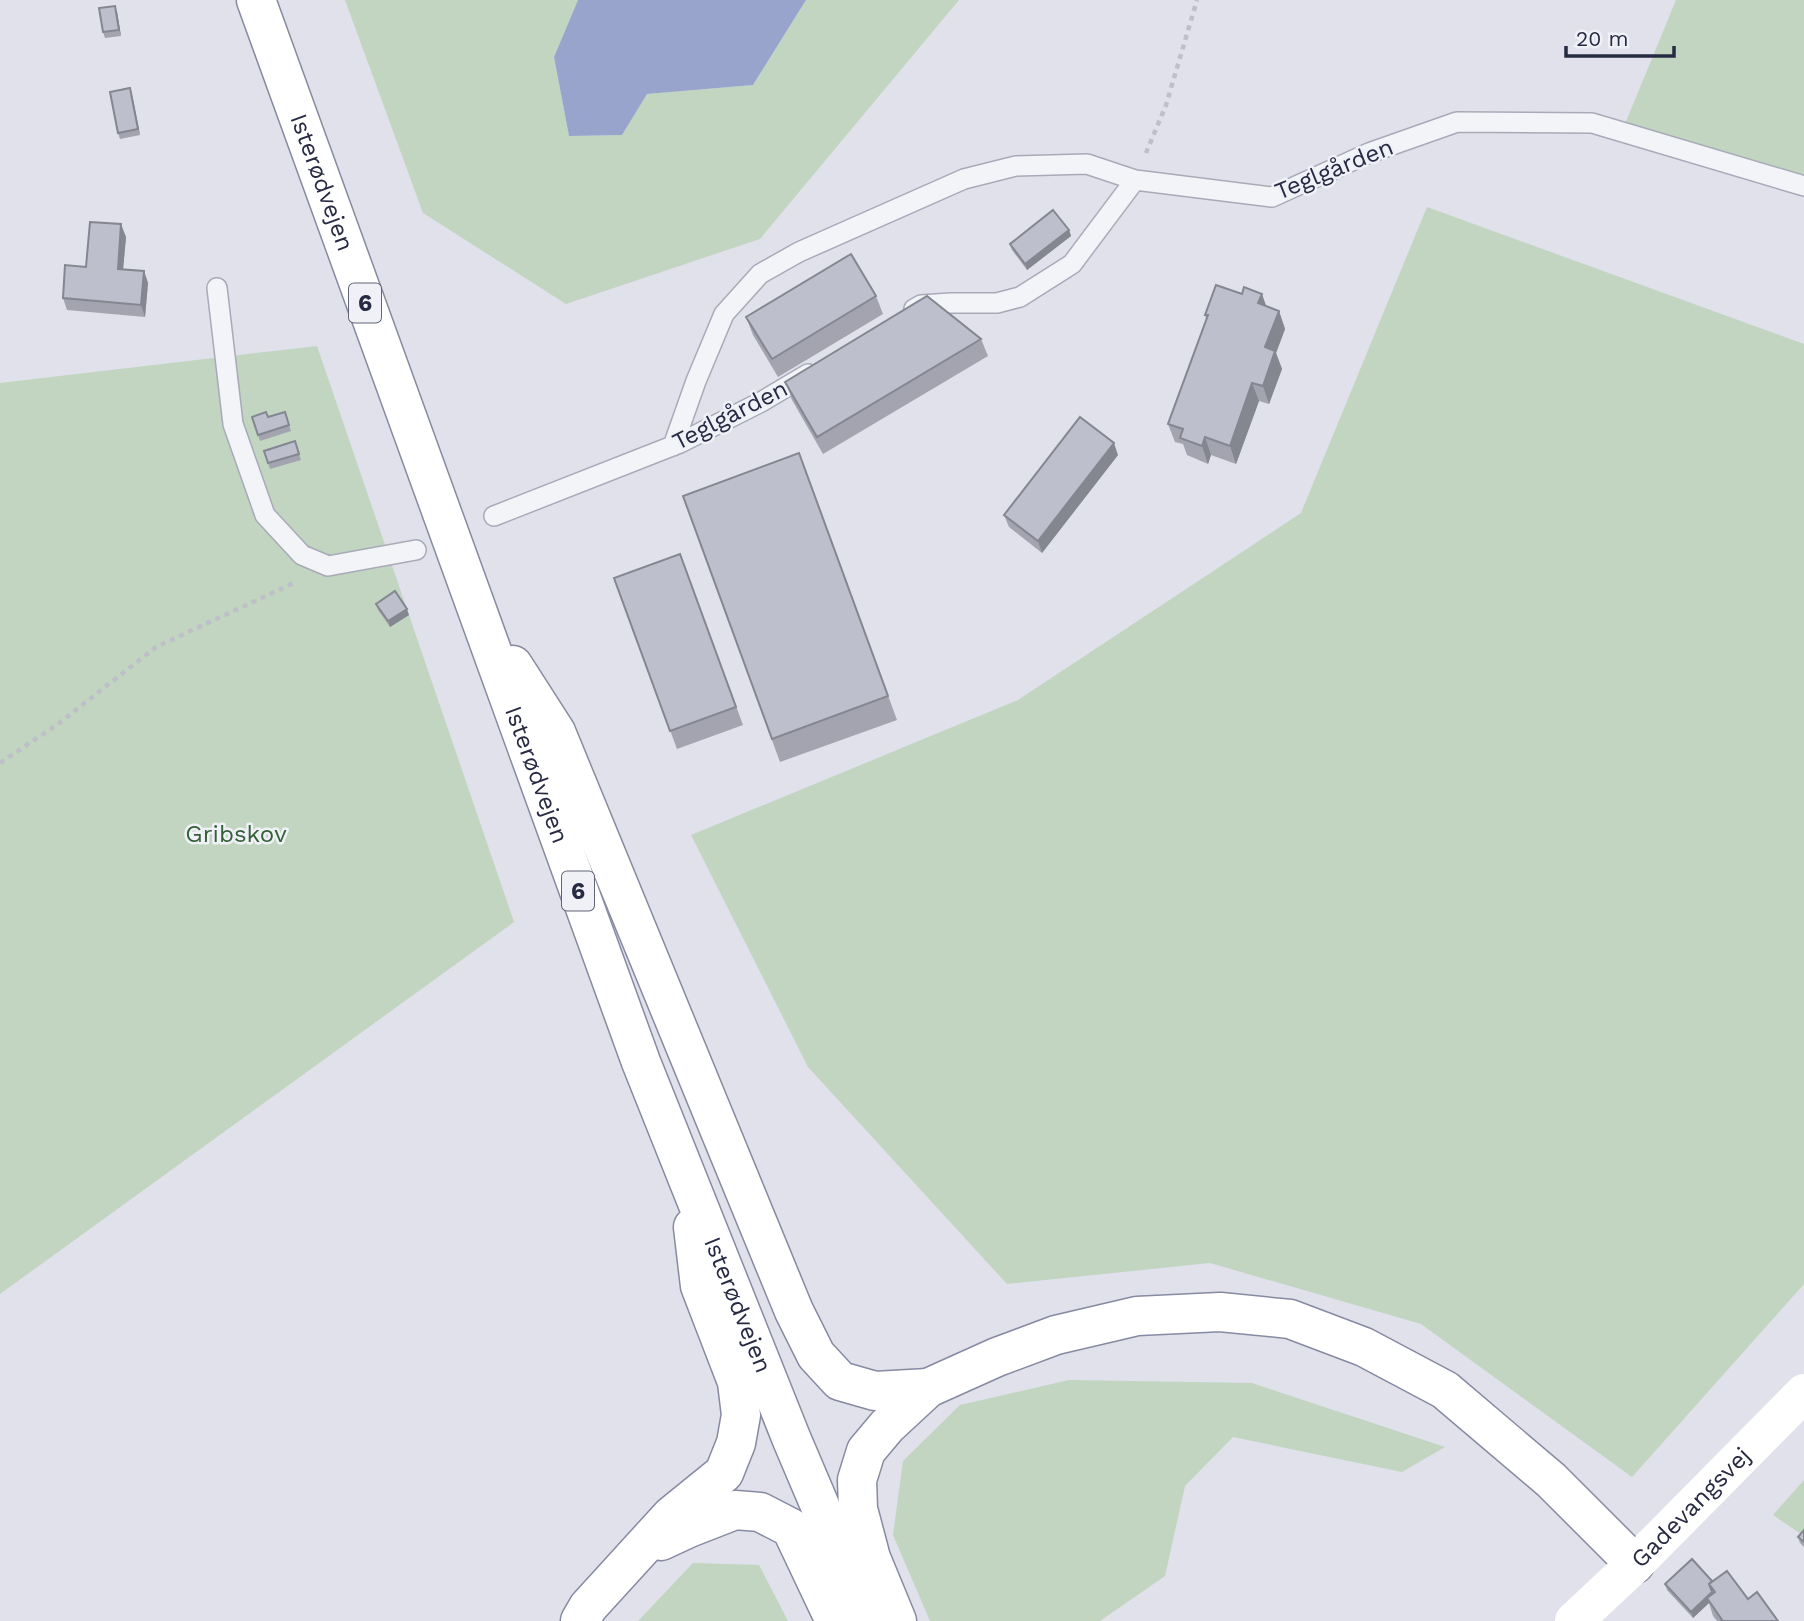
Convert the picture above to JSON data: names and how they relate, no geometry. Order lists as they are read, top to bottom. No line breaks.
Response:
{"streets":{"main road":["Isterødvejen","6","Gadevangsvej"],"lane":["Teglgården"]},"parks":["Gribskov"],"scale_bar":"20 m"}
